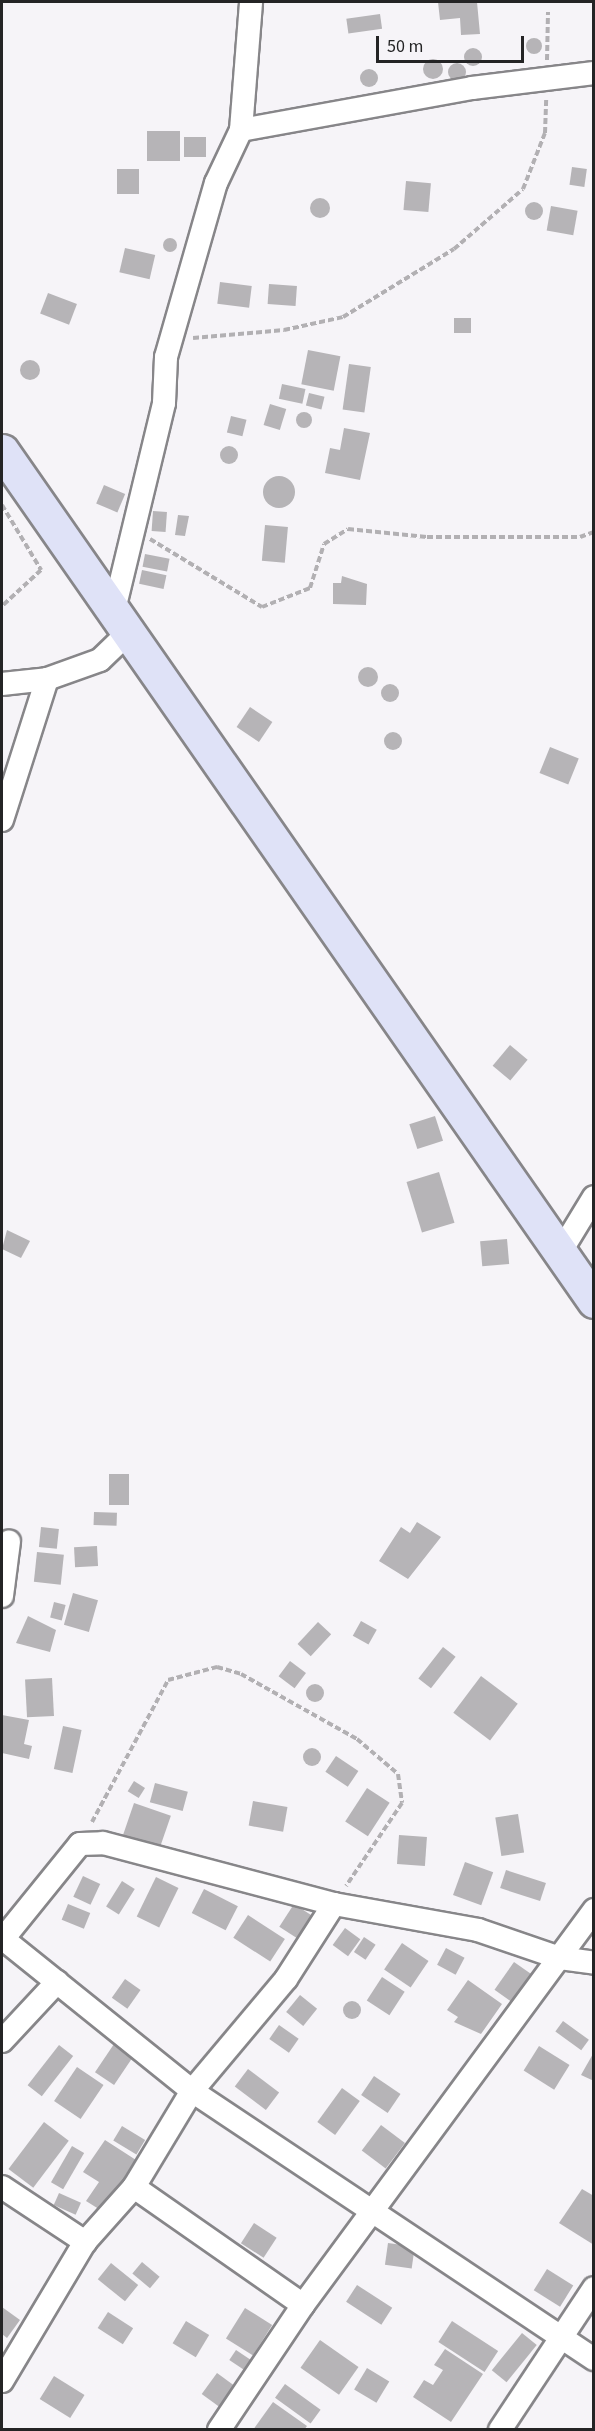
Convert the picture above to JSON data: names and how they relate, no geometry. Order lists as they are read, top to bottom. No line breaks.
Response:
{"scale_bar":"50 m"}
